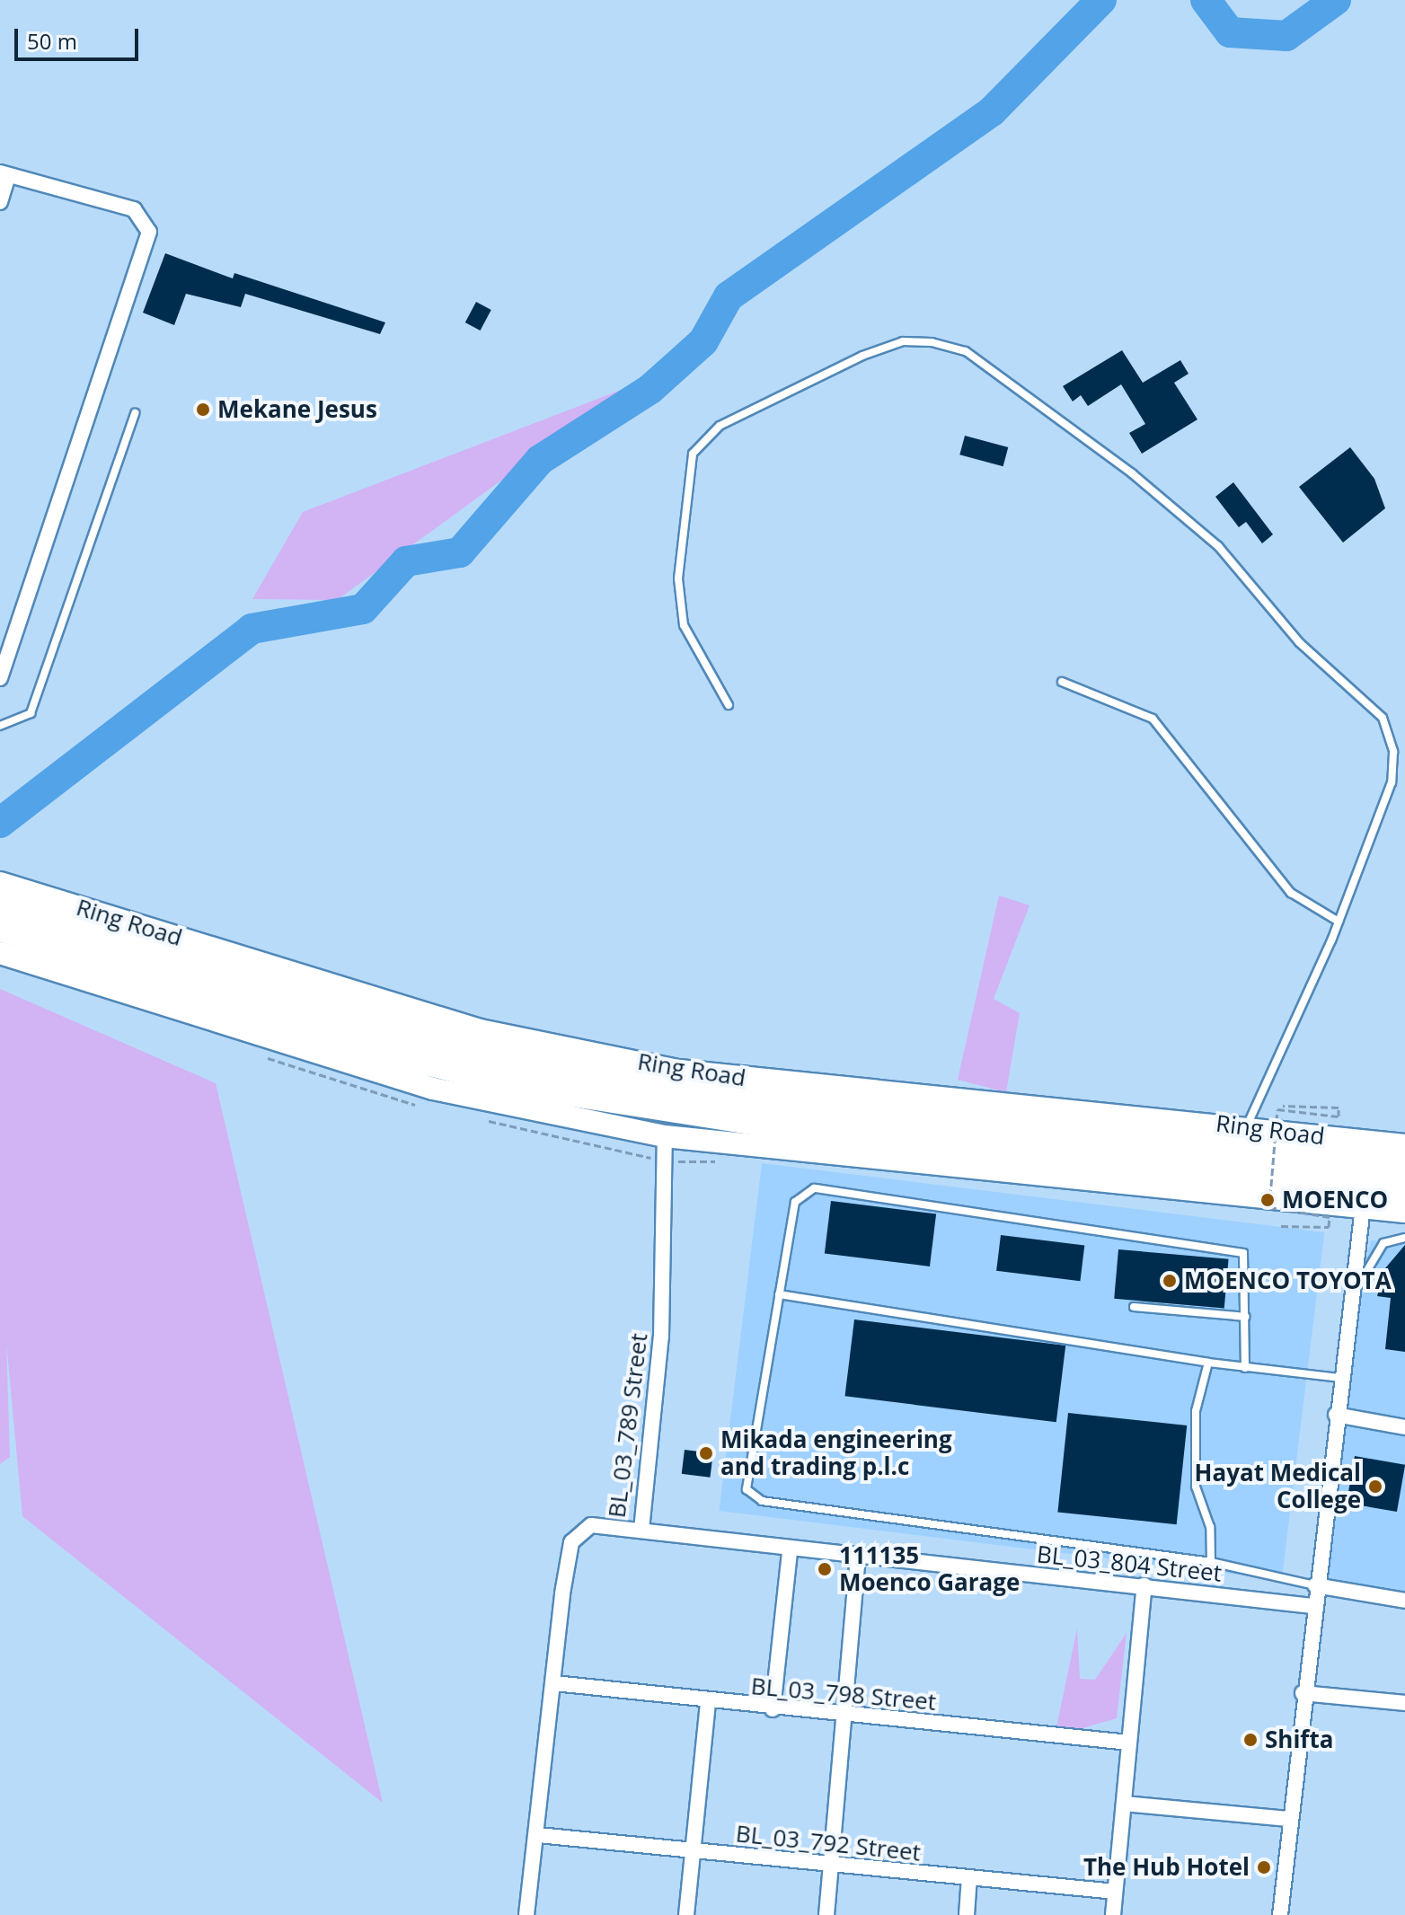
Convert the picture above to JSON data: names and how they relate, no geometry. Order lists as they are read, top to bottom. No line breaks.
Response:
{"streets":{"highway":["Ring Road"],"street":["BL_03_789 Street","BL_03_804 Street","BL_03_798 Street","BL_03_792 Street"]},"crossings":[["BL_03_789 Street","BL_03_804 Street"],["BL_03_789 Street","BL_03_798 Street"],["BL_03_789 Street","BL_03_792 Street"]],"places":["Mekane Jesus","MOENCO","MOENCO TOYOTA","Mikada engineering and trading p.l.c","Hayat Medical College","111135 Moenco Garage","Shifta","The Hub Hotel"],"scale_bar":"50 m"}
